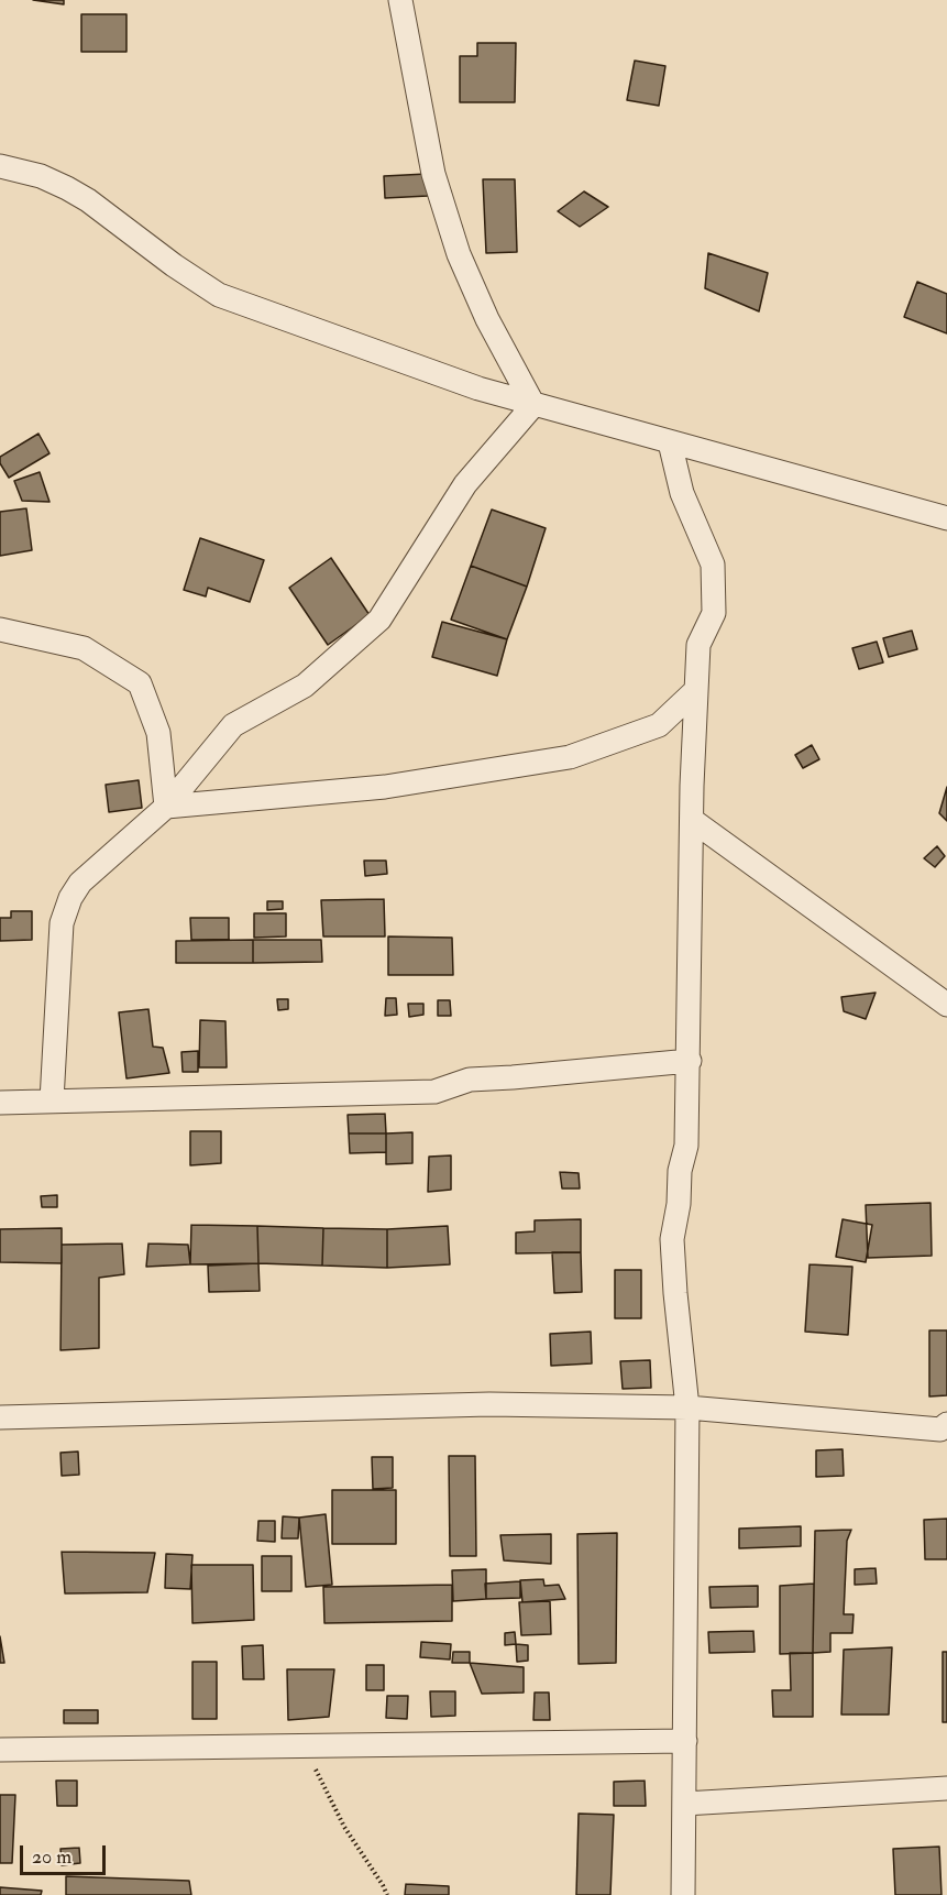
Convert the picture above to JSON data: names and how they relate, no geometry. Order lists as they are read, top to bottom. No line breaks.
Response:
{"scale_bar":"20 m"}
